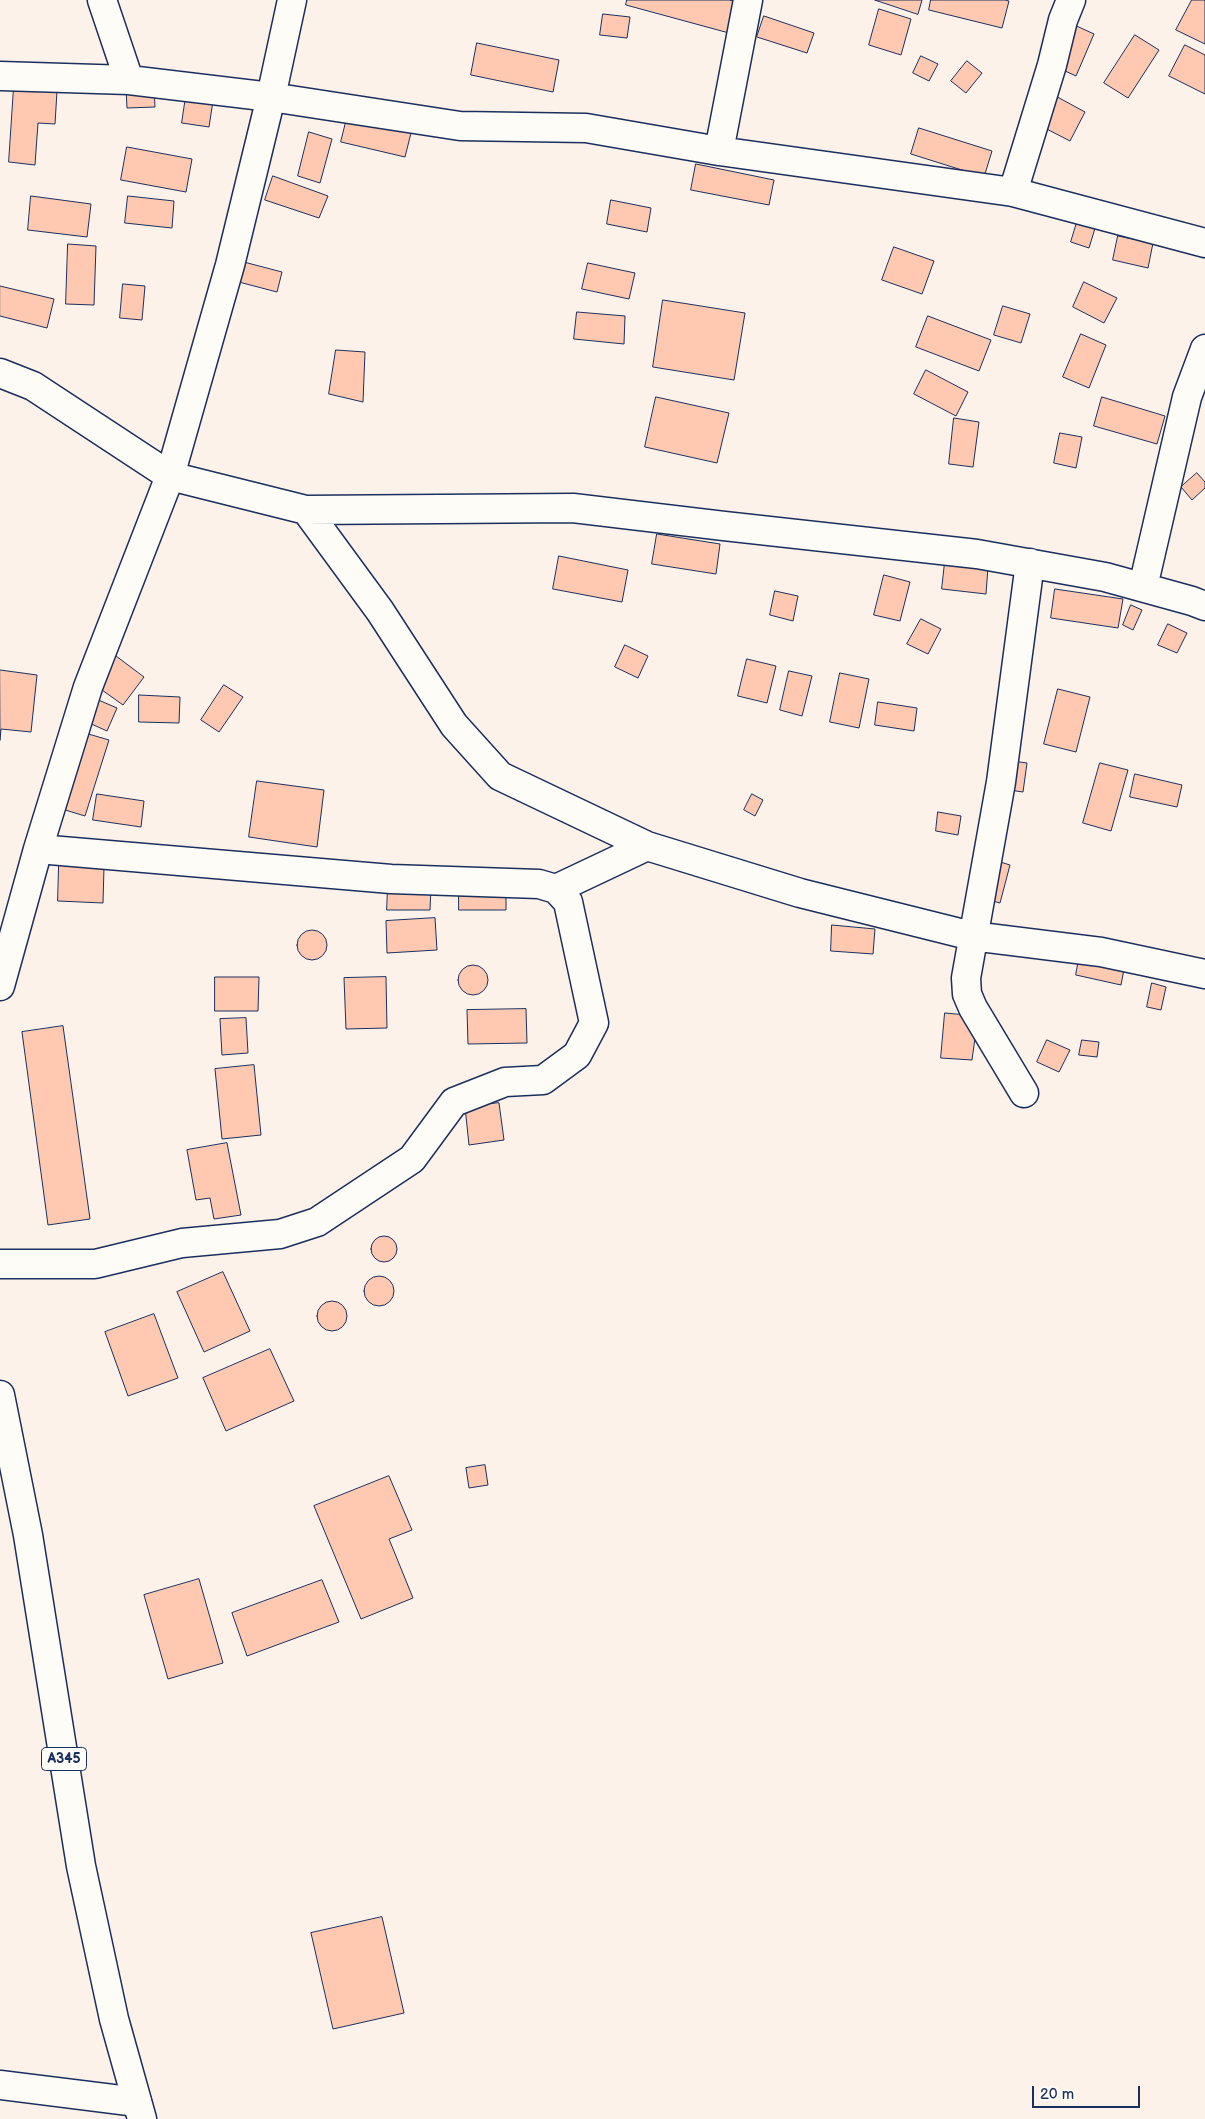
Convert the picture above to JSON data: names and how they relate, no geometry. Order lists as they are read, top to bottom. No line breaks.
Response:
{"streets":{"main road":["A345"]},"scale_bar":"20 m"}
